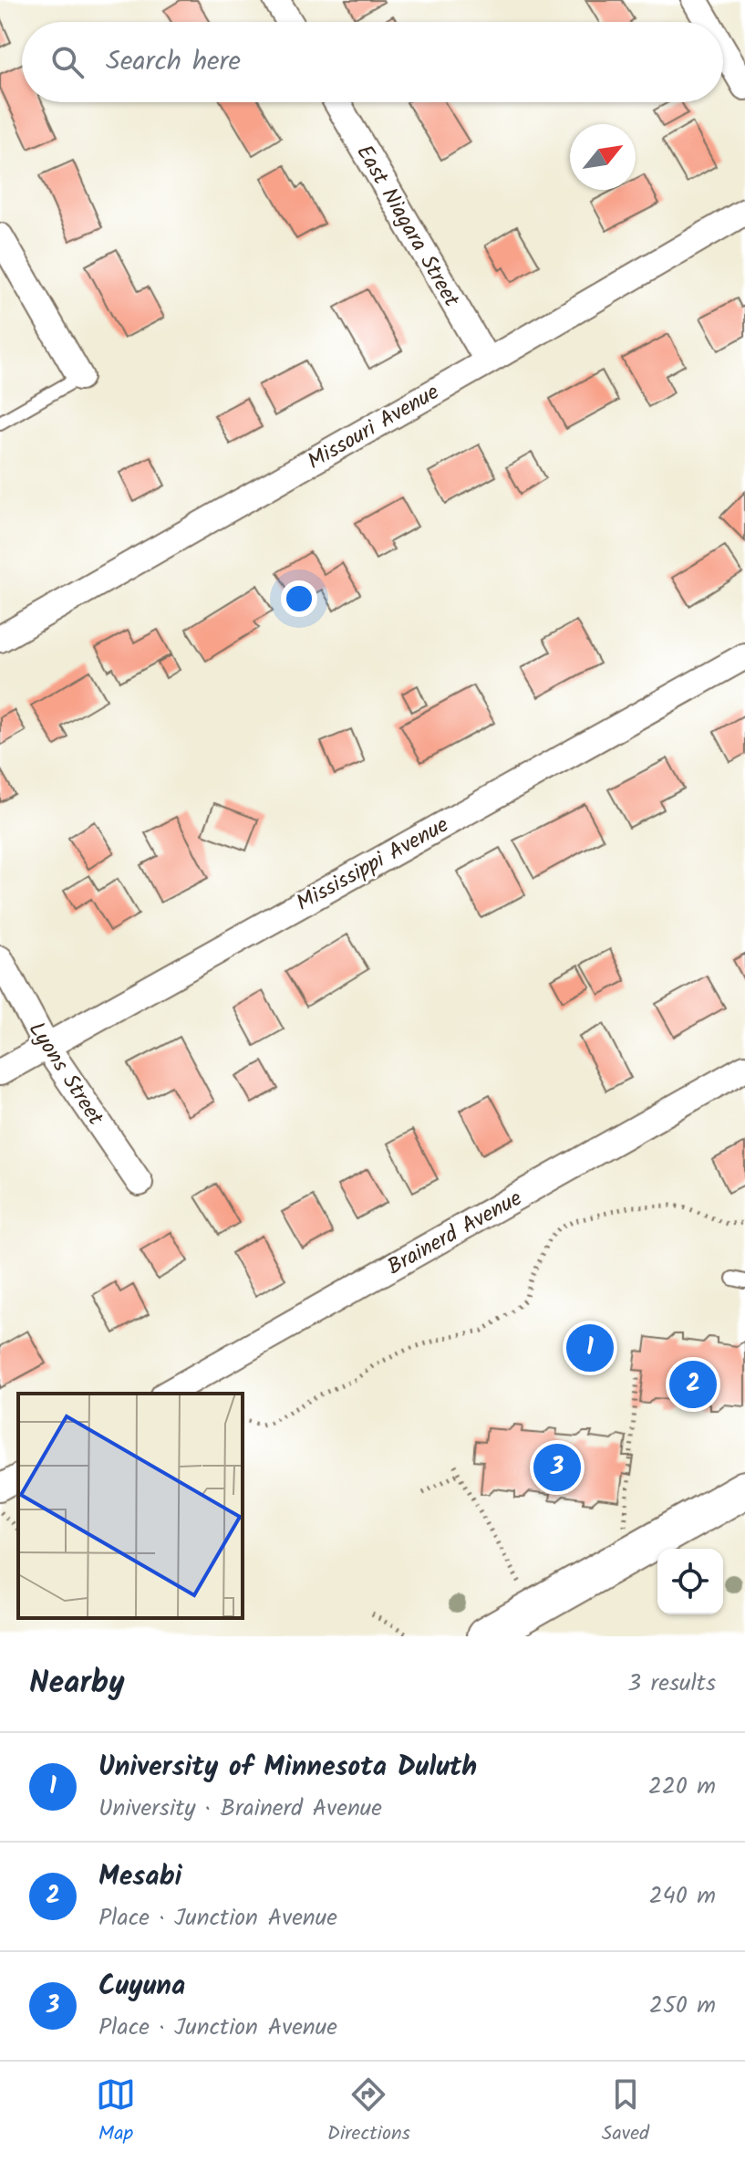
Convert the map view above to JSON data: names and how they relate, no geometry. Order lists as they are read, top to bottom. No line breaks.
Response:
{"streets":{"street":["East Niagara Street","Missouri Avenue","Mississippi Avenue","Lyons Street","Brainerd Avenue"]},"crossings":[["East Niagara Street","Missouri Avenue"],["Mississippi Avenue","Lyons Street"]],"north":"top right","page":{"search":"Search here","pins":["1","2","3"],"heading":["Nearby","3 results"],"list":[{"mark":"1","name":"University of Minnesota Duluth","note":"University · Brainerd Avenue","value":"220 m"},{"mark":"2","name":"Mesabi","note":"Place · Junction Avenue","value":"240 m"},{"mark":"3","name":"Cuyuna","note":"Place · Junction Avenue","value":"250 m"}],"nav":["Map","Directions","Saved"]}}
